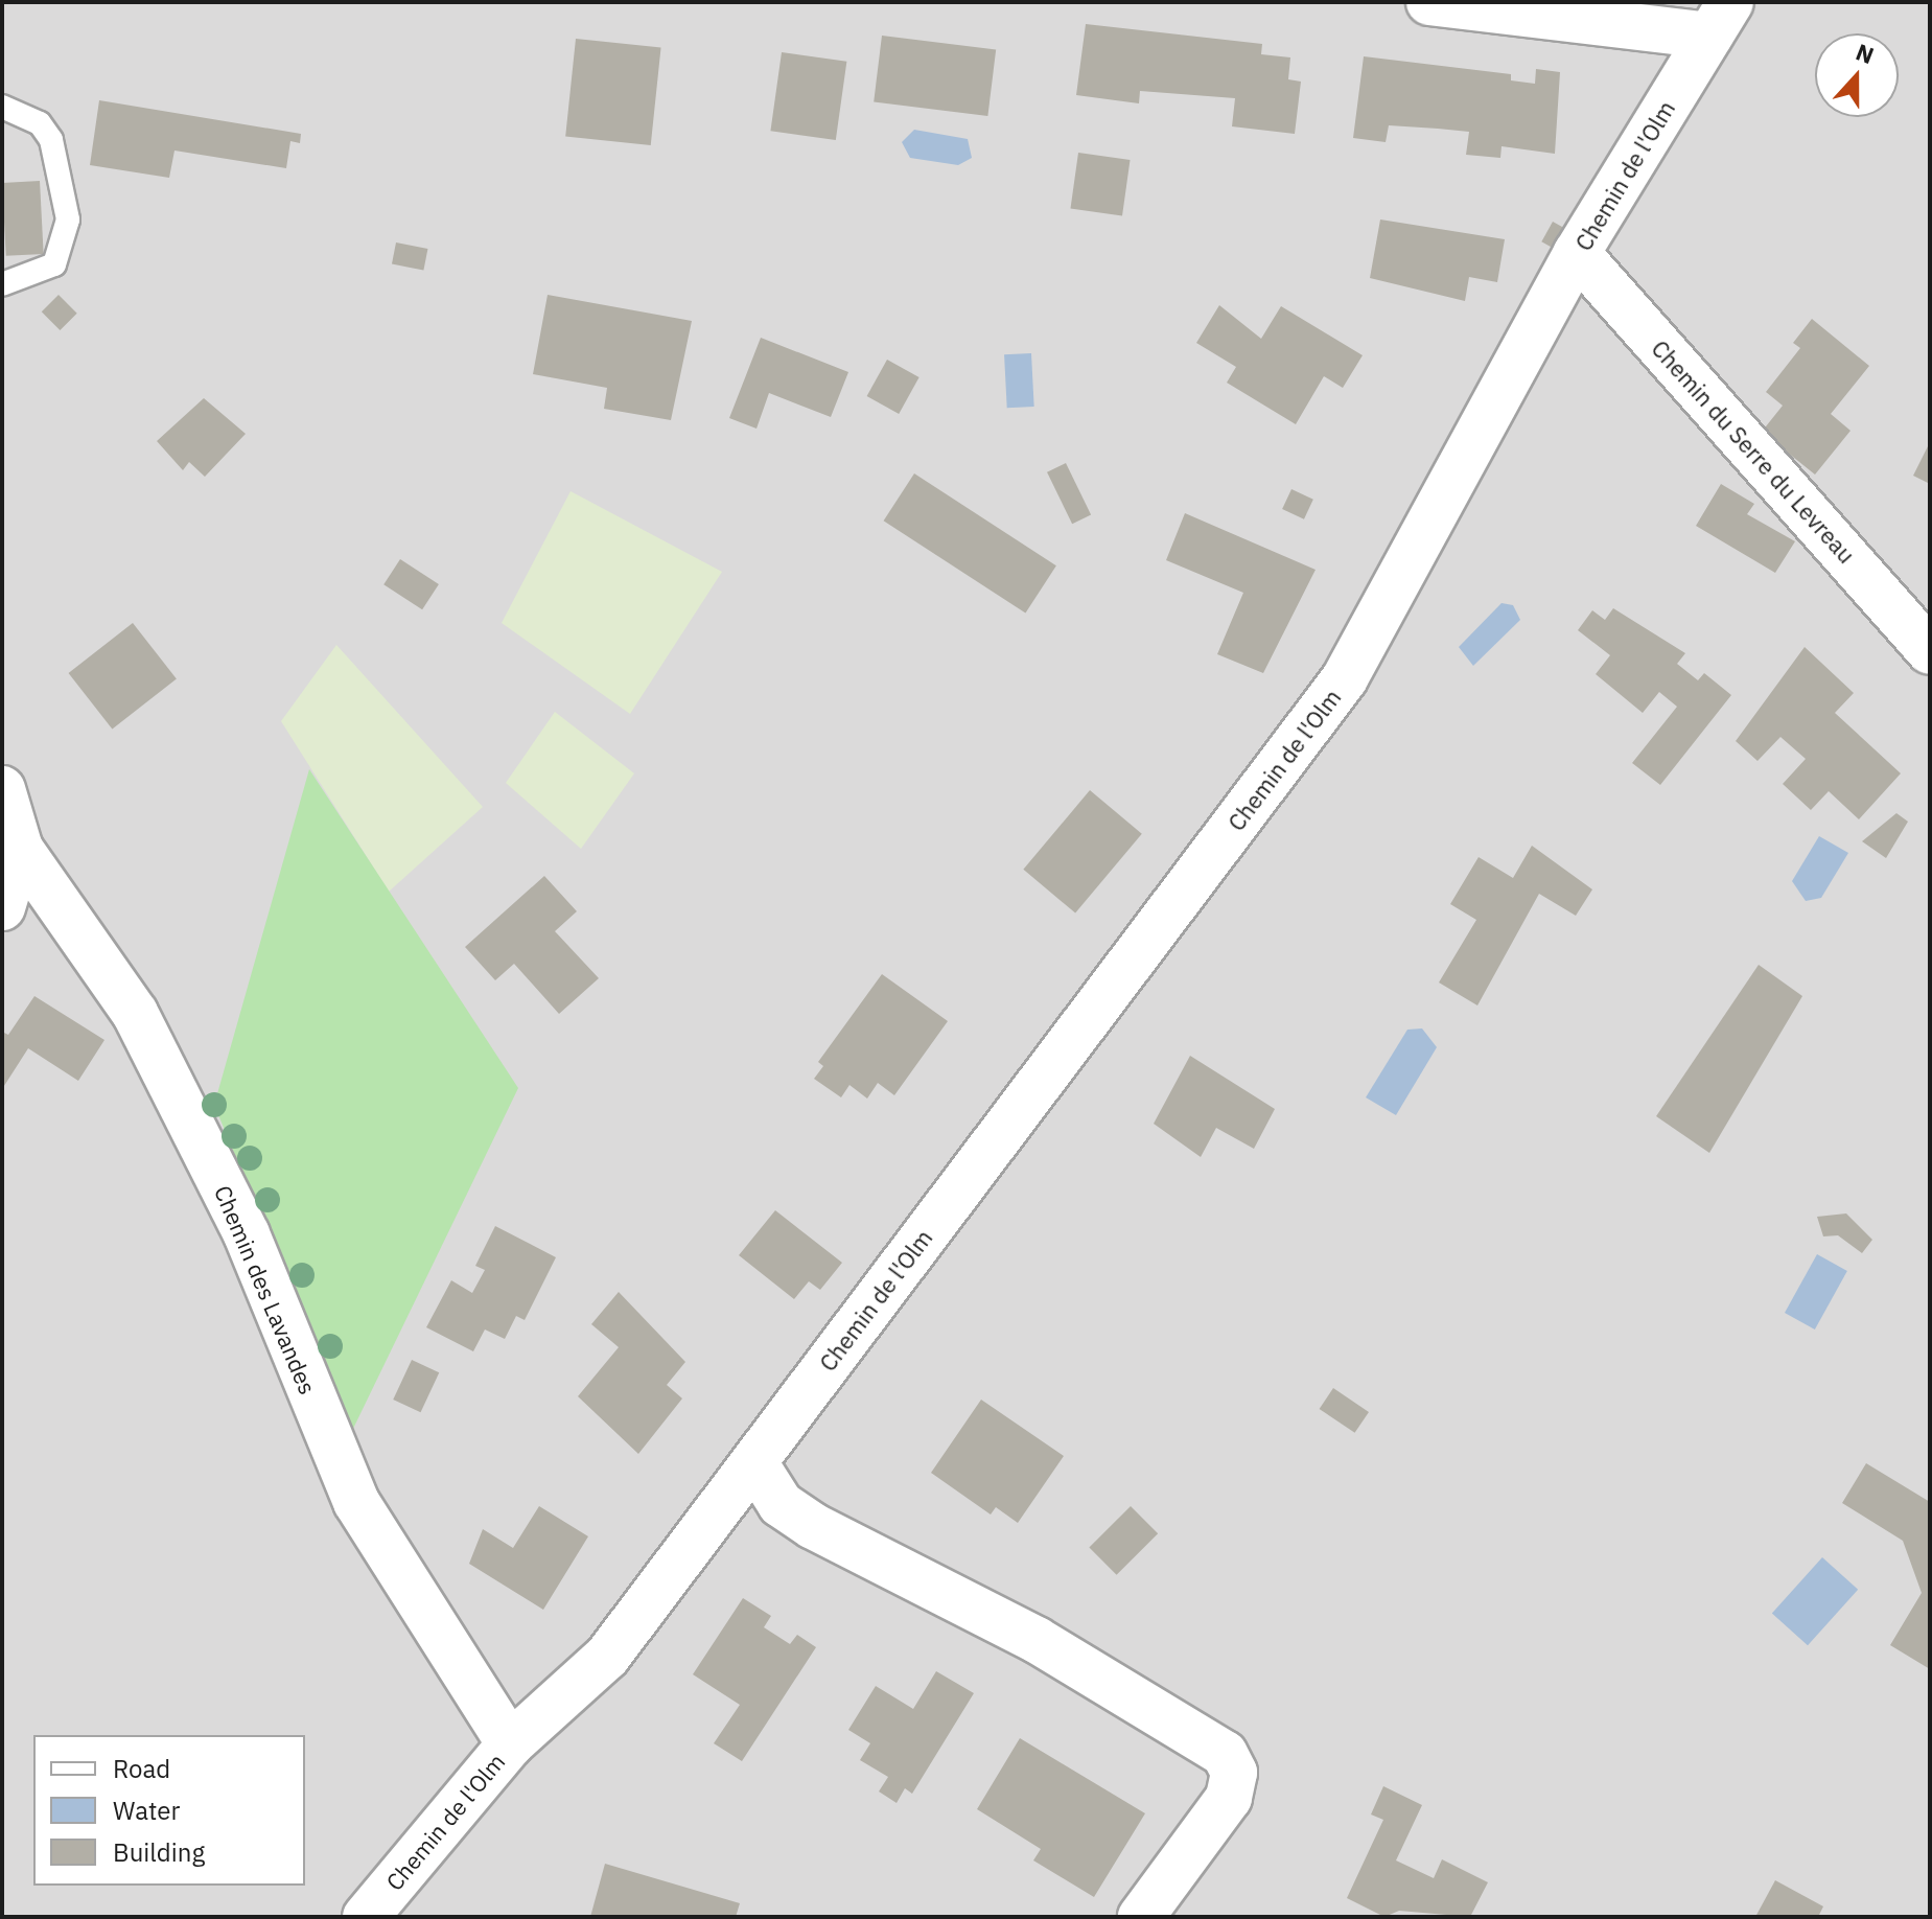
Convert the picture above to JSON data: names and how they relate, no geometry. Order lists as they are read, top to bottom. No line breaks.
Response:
{"streets":{"street":["Chemin de l'Olm","Chemin du Serre du Levreau","Chemin des Lavandes"]},"crossings":[["Chemin de l'Olm","Chemin du Serre du Levreau"],["Chemin de l'Olm","Chemin des Lavandes"]],"legend":["Road","Water","Building"],"north":"top"}
